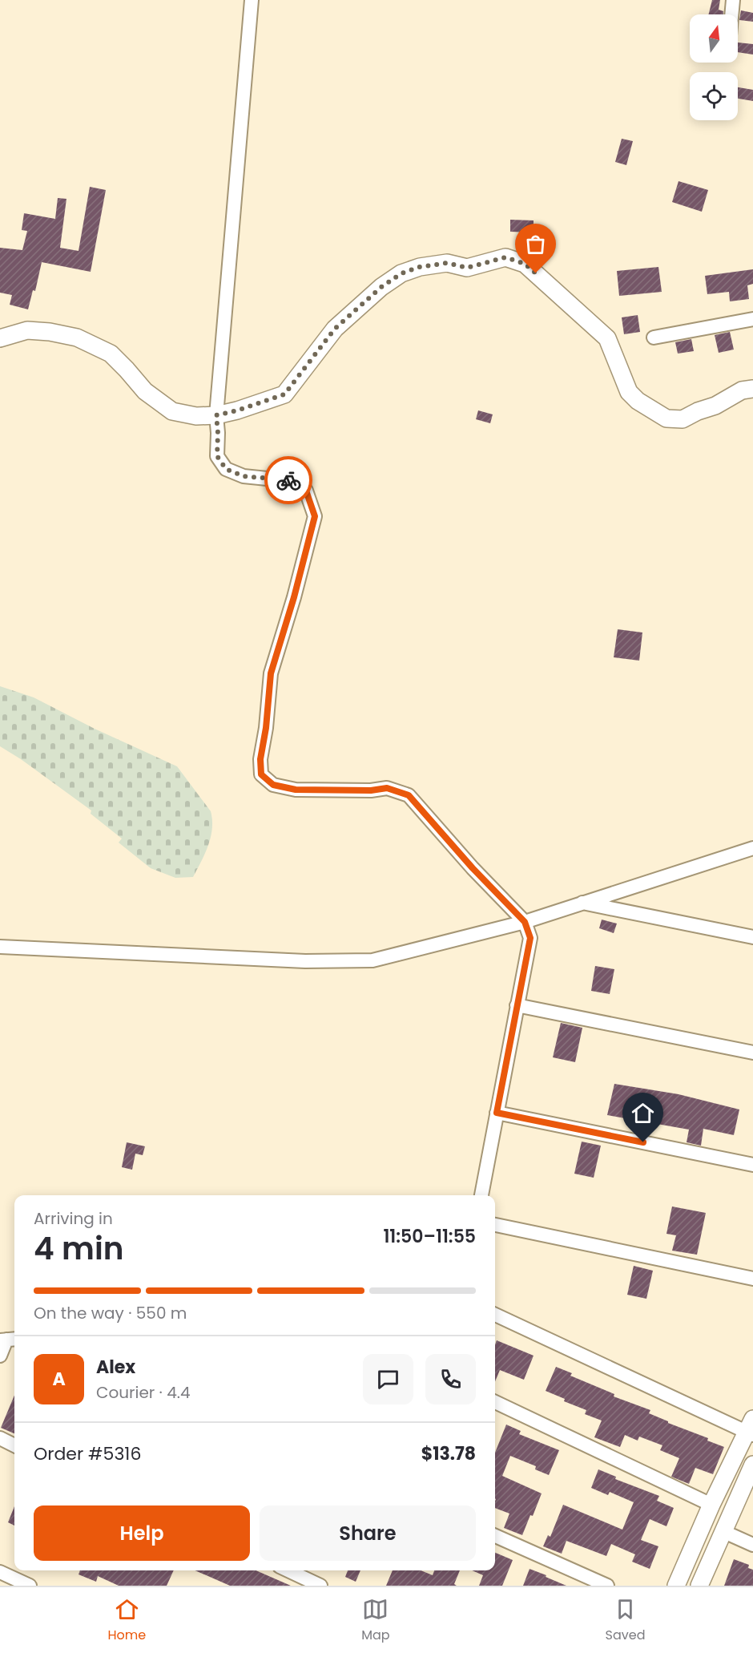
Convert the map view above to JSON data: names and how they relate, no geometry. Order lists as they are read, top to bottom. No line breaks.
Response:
{"north":"top","page":{"heading":["4 min","Arriving in","11:50–11:55"],"panel":["Alex","Courier · 4.4","Order #5316","$13.78"],"bar":"On the way · 550 m","round":"A","buttons":["Help","Share"],"tabs":["Home","Map","Saved"]}}
